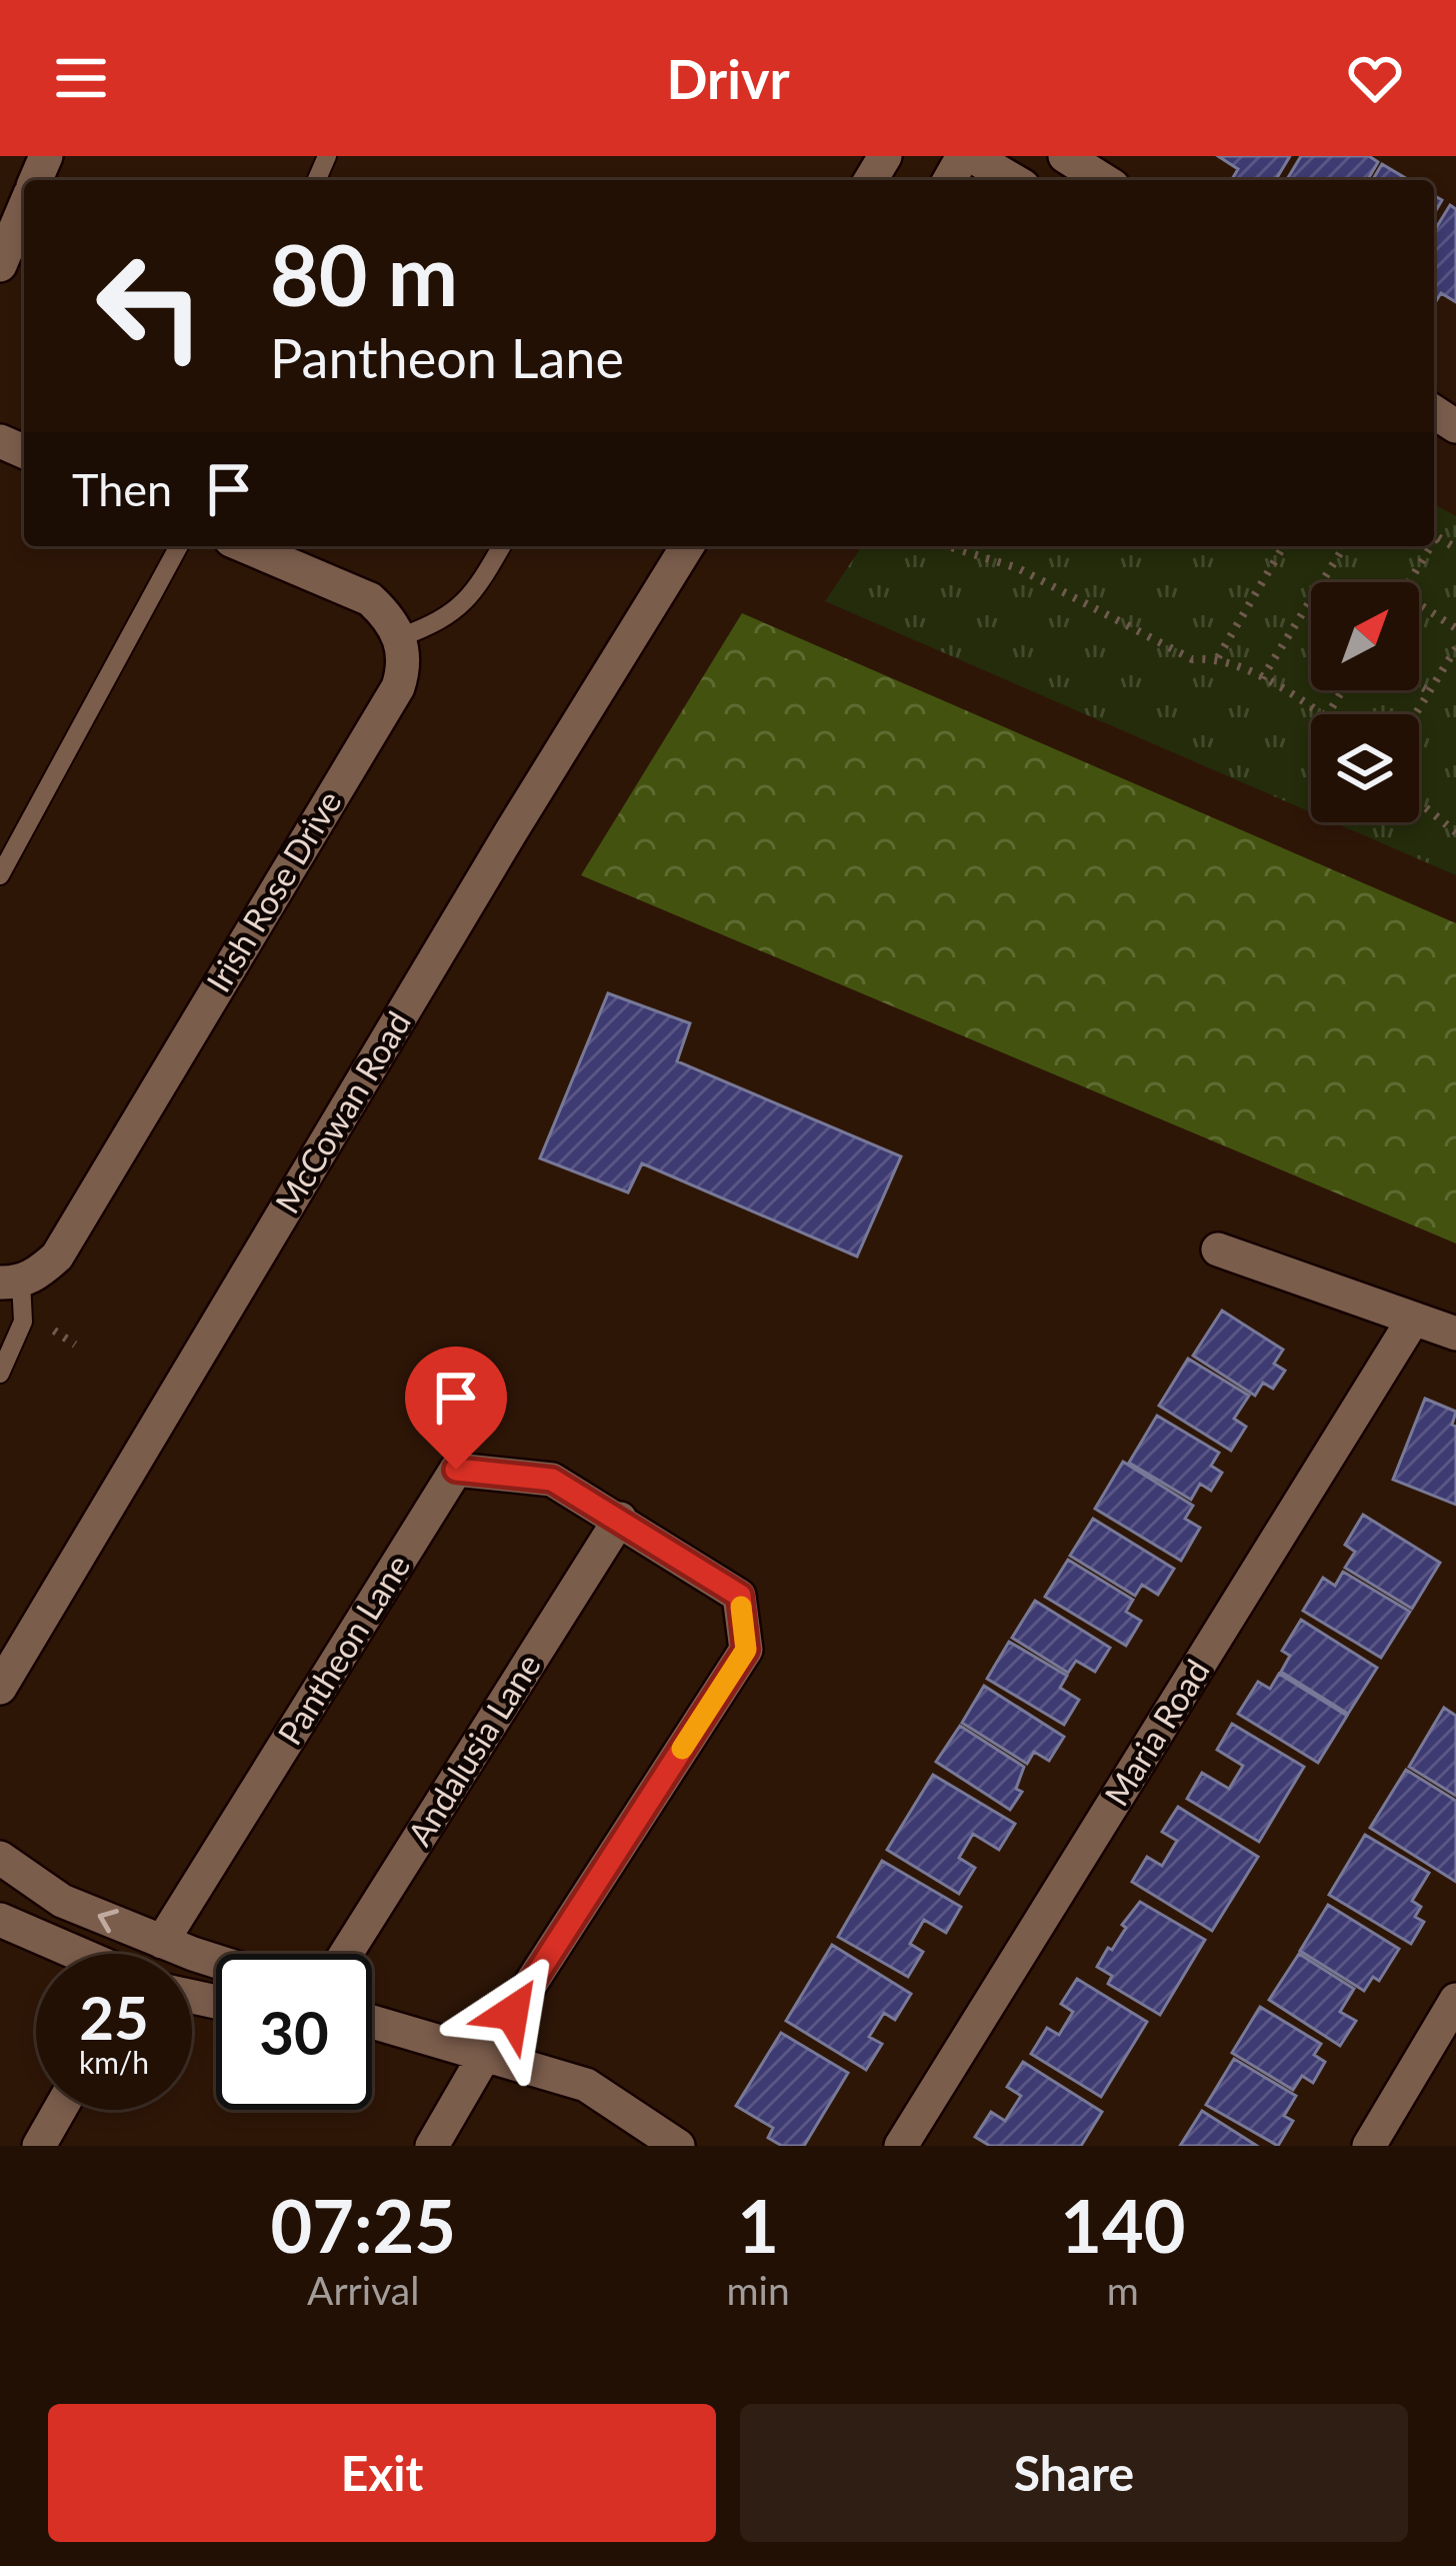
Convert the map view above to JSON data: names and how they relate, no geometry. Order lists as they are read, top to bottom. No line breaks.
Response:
{"streets":{"street":["Irish Rose Drive","McCowan Road","Pantheon Lane","Maria Road","Andalusia Lane"]},"crossings":[["Pantheon Lane","Andalusia Lane"]],"north":"top right","page":{"header":"Drivr","turn":["80 m","Pantheon Lane"],"then":"Then","speed":"25 km/h","limit":"30","eta":["07:25","Arrival","1","min","140","m"],"buttons":["Exit","Share"]}}
